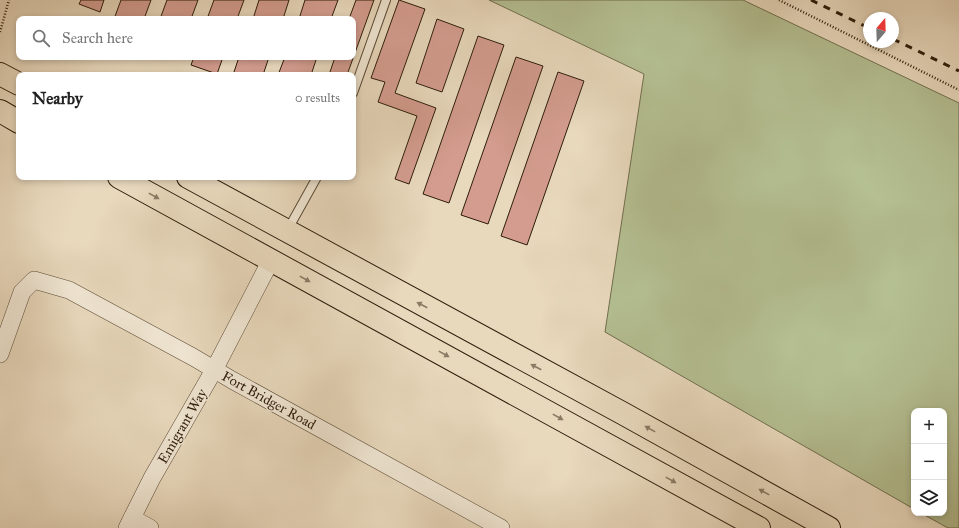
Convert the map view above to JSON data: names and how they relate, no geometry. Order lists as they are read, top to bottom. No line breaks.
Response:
{"streets":{"street":["Fort Bridger Road","Emigrant Way"]},"crossings":[["Fort Bridger Road","Emigrant Way"]],"north":"top","page":{"search":"Search here","heading":["Nearby","0 results"],"map_buttons":["+","−"]}}
